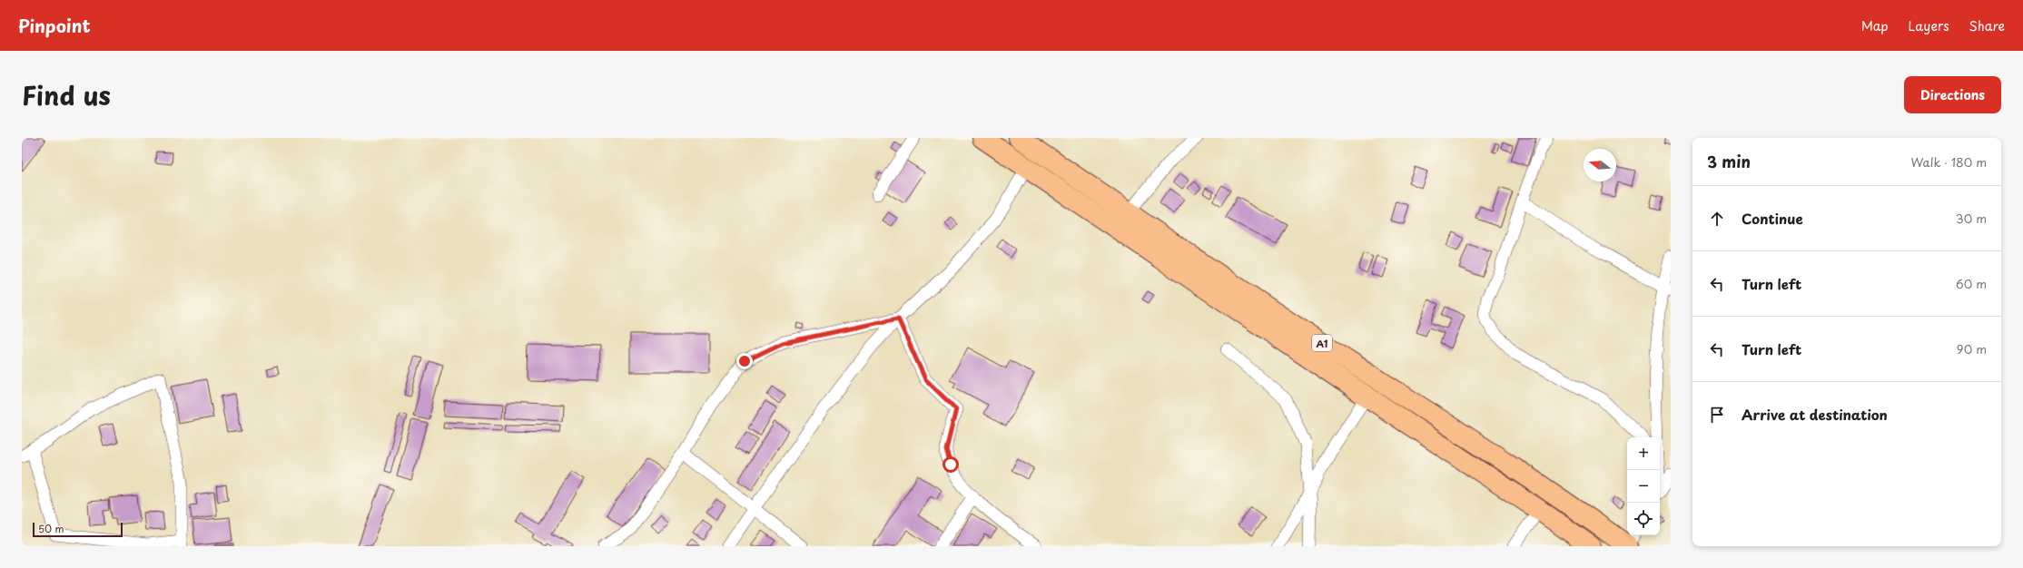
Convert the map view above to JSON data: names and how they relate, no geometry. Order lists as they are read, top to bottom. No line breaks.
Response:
{"streets":{"highway":["A1"]},"scale_bar":"50 m","north":"left","page":{"header":"Pinpoint","nav":["Map","Layers","Share"],"title":"Find us","buttons":"Directions","heading":["3 min","Walk · 180 m"],"list":[["Continue","30 m"],["Turn left","60 m"],["Turn left","90 m"],"Arrive at destination"],"map_buttons":["+","−"],"scale":"50 m"}}
